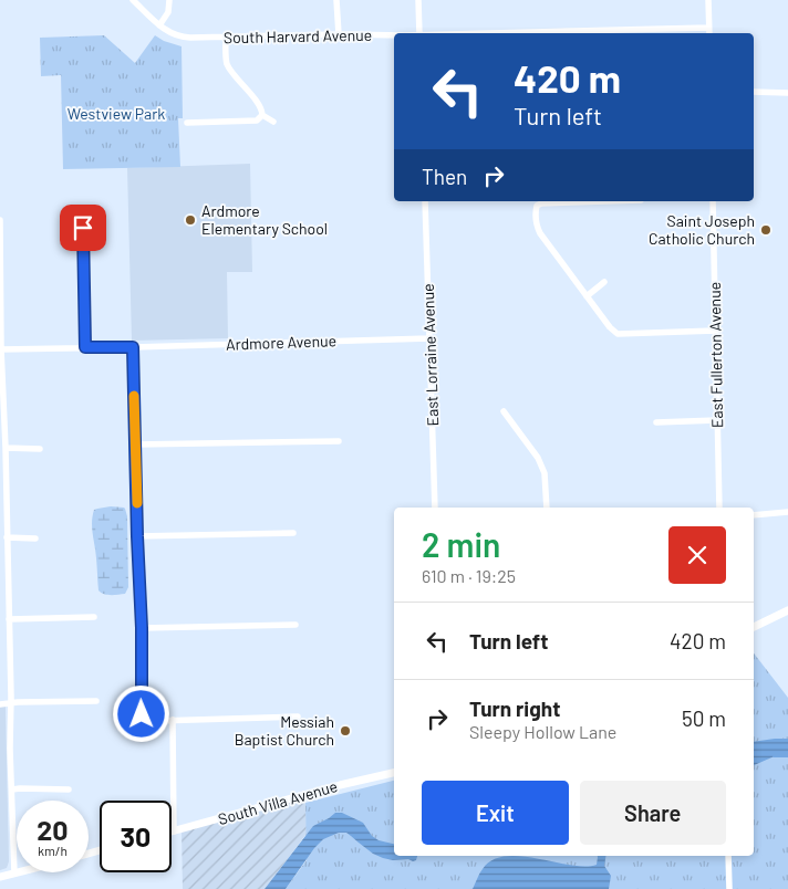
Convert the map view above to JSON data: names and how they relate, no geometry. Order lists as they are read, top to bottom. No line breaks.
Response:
{"streets":{"main road":["South Villa Avenue"],"street":["South Harvard Avenue","Ardmore Avenue","East Lorraine Avenue","East Fullerton Avenue"]},"crossings":[["Ardmore Avenue","East Lorraine Avenue"]],"parks":["Westview Park"],"places":["Ardmore Elementary School","Saint Joseph Catholic Church","Messiah Baptist Church"],"page":{"turn":["420 m","Turn left"],"then":"Then","heading":["2 min","610 m · 19:25"],"list":[{"name":"Turn left","value":"420 m"},{"name":"Turn right","note":"Sleepy Hollow Lane","value":"50 m"}],"buttons":["Exit","Share"],"speed":"20 km/h","limit":"30"}}
